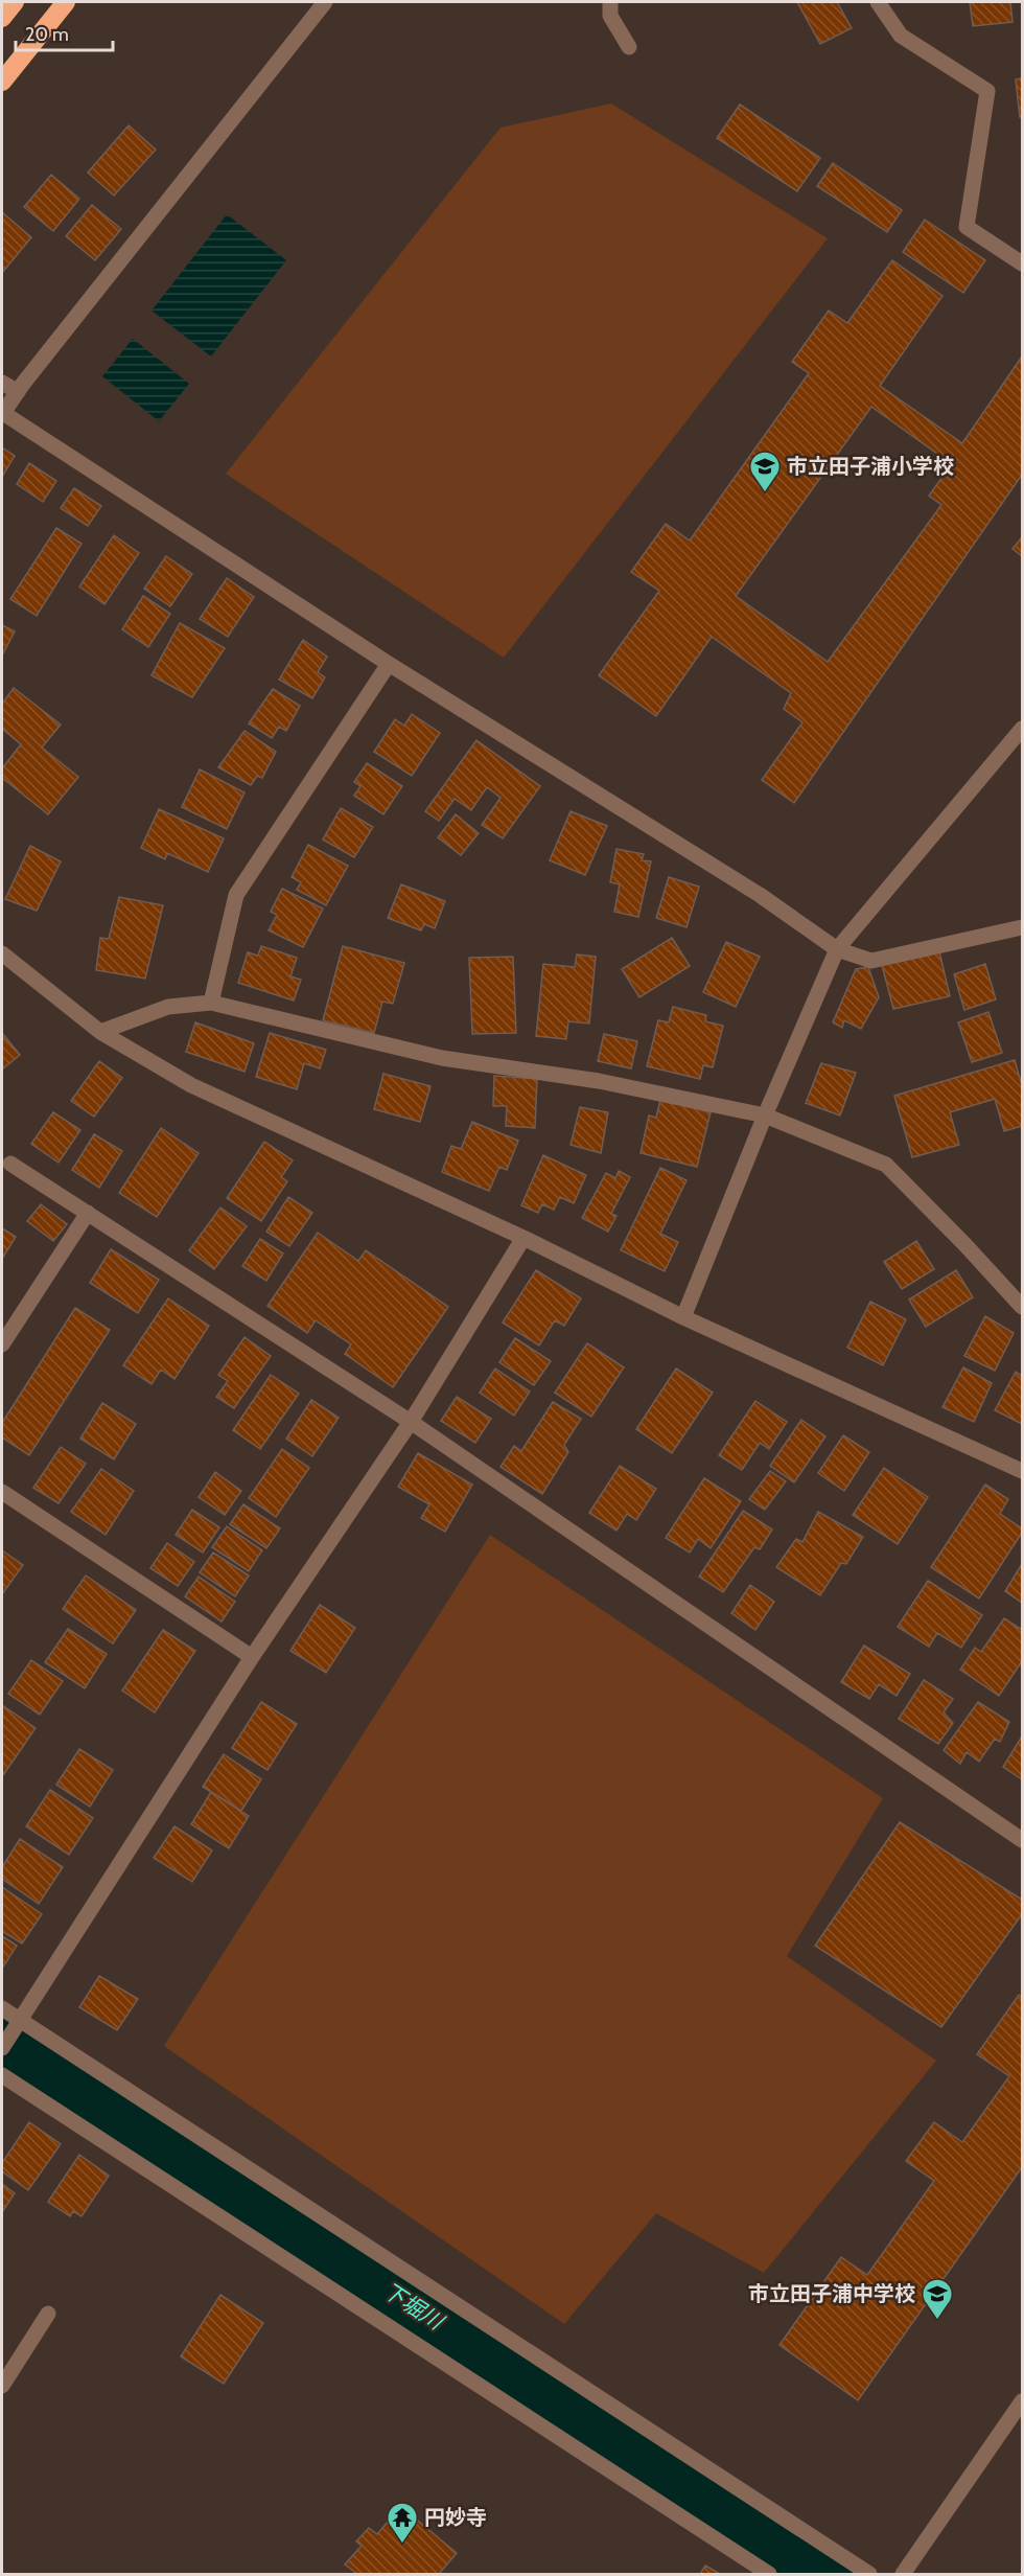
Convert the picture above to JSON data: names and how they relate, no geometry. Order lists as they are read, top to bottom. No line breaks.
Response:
{"water":["下堀川"],"places":{"school or university":["市立田子浦小学校","市立田子浦中学校"],"temple":["円妙寺"]},"scale_bar":"20 m"}
